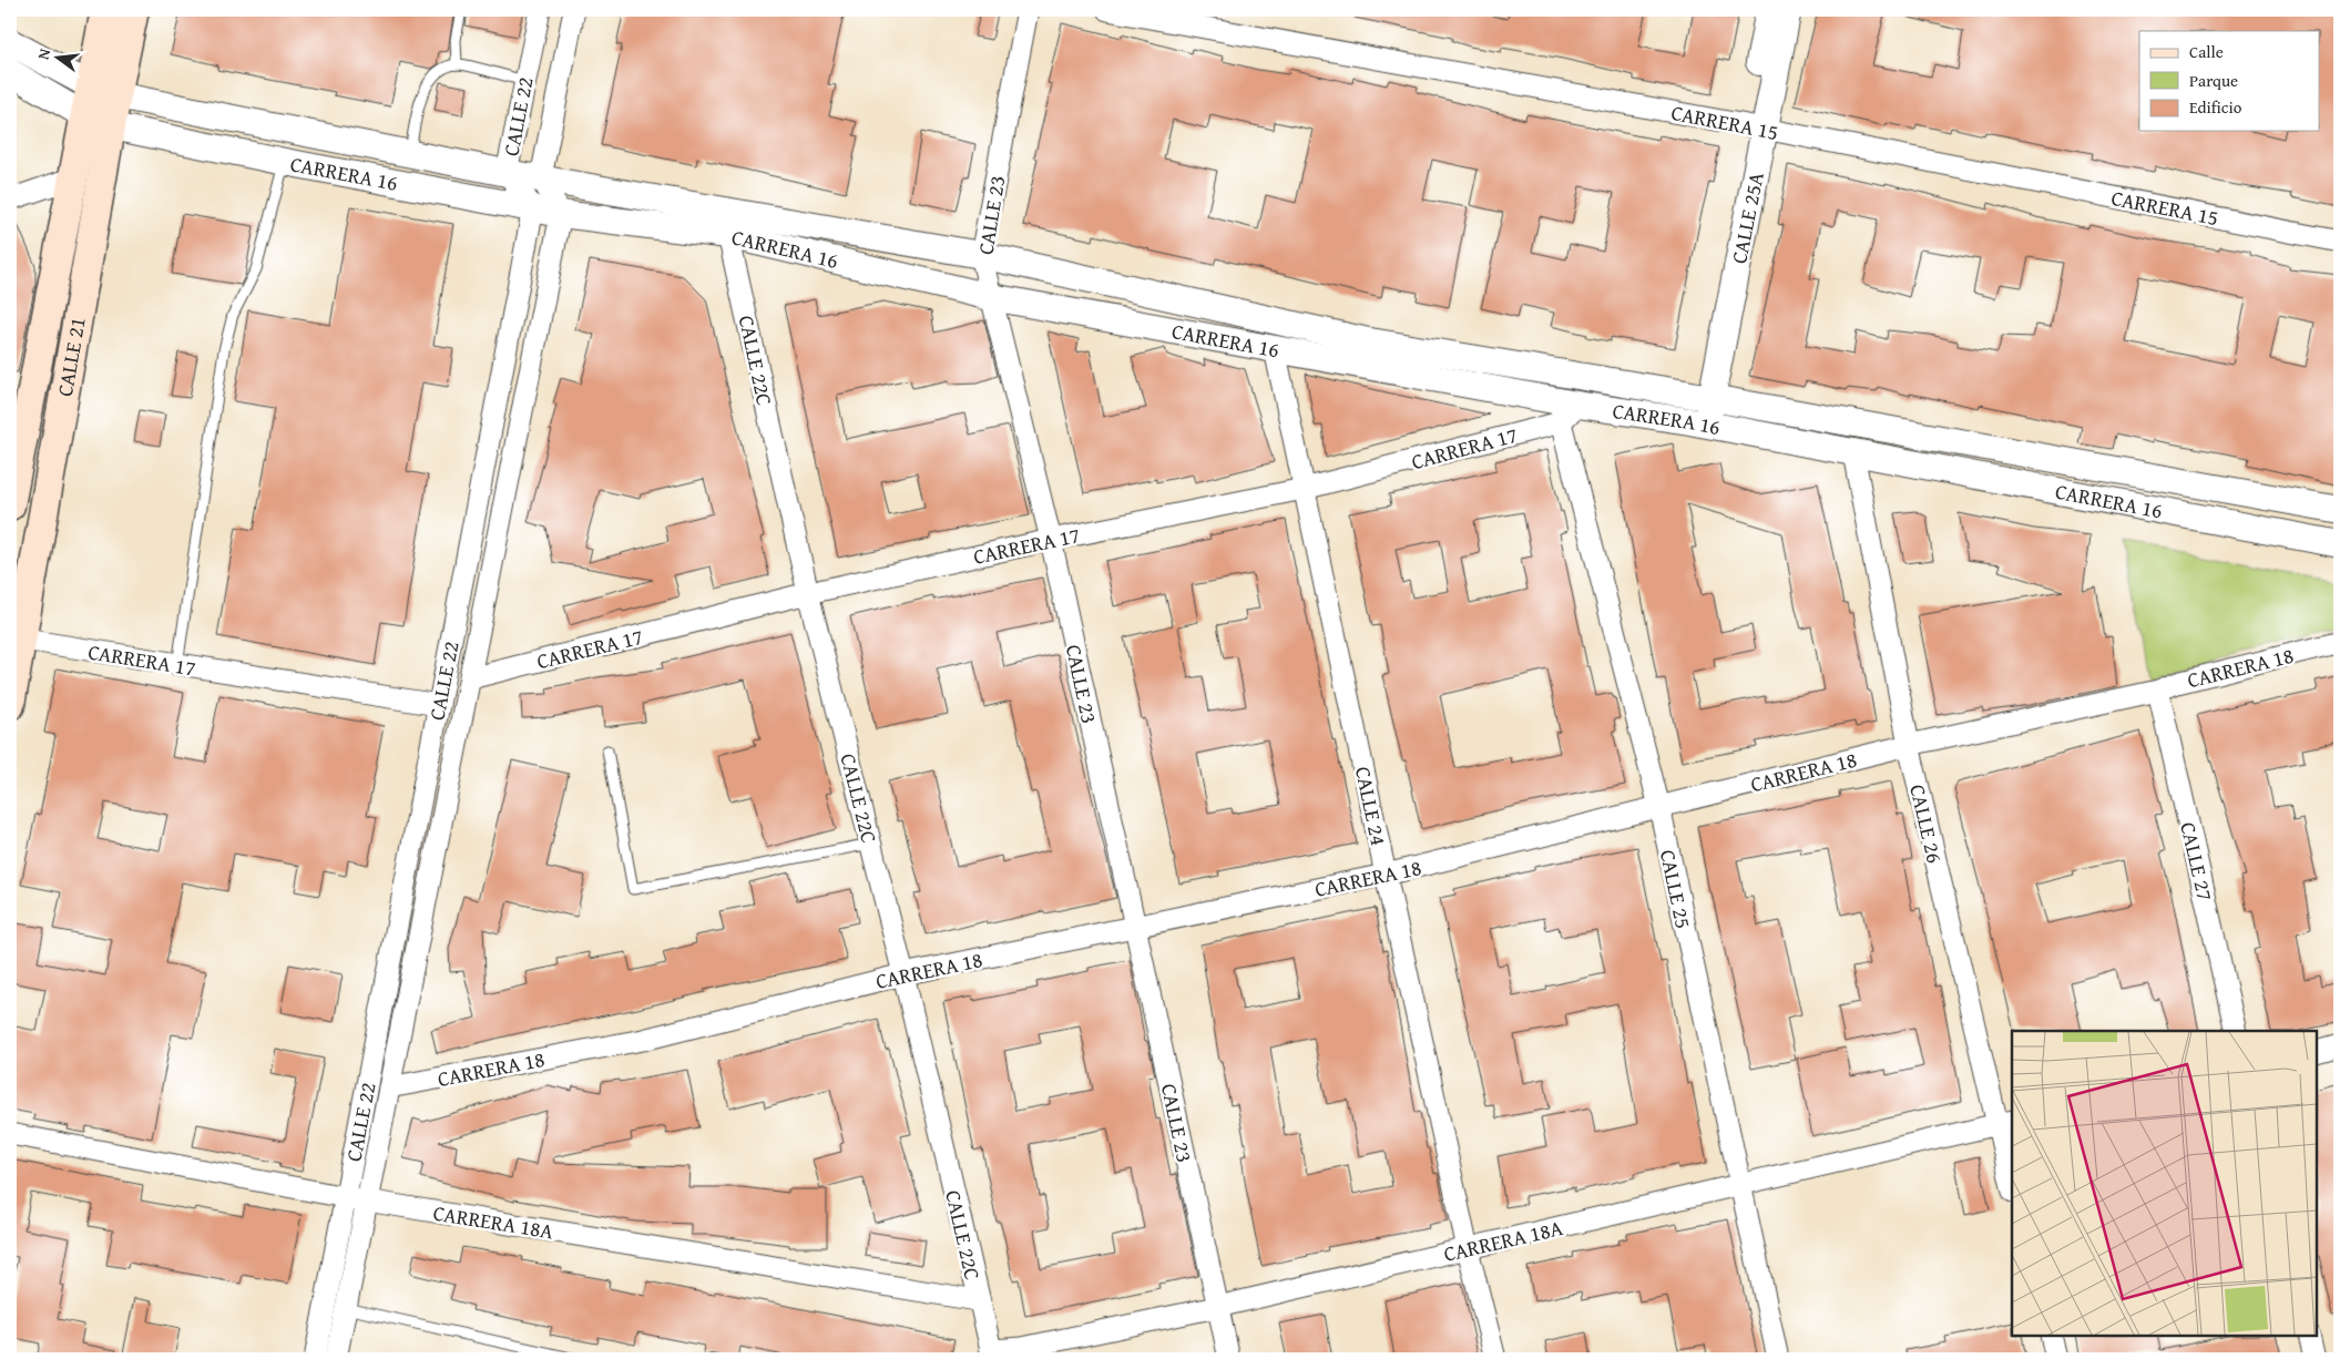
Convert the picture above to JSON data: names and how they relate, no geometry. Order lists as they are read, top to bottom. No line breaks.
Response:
{"streets":{"main road":["CALLE 21"],"street":["CALLE 22","CARRERA 15","CARRERA 16","CALLE 23","CALLE 25A","CALLE 22C","CARRERA 17","CARRERA 18","CALLE 24","CALLE 26","CALLE 27","CALLE 25","CARRERA 18A"]},"crossings":[["CALLE 22","CARRERA 16"],["CALLE 22","CARRERA 17"],["CALLE 22","CARRERA 18"],["CALLE 22","CARRERA 18A"],["CARRERA 15","CALLE 25A"],["CARRERA 16","CALLE 23"],["CARRERA 16","CALLE 25A"],["CARRERA 16","CALLE 21"],["CARRERA 16","CALLE 22C"],["CARRERA 16","CARRERA 17"],["CARRERA 16","CALLE 24"],["CARRERA 16","CALLE 26"],["CARRERA 16","CALLE 25"],["CALLE 23","CARRERA 17"],["CALLE 23","CARRERA 18"],["CALLE 23","CARRERA 18A"],["CALLE 21","CARRERA 17"],["CALLE 22C","CARRERA 17"],["CALLE 22C","CARRERA 18"],["CALLE 22C","CARRERA 18A"],["CARRERA 17","CALLE 24"],["CARRERA 17","CALLE 25"],["CARRERA 18","CALLE 24"],["CARRERA 18","CALLE 26"],["CARRERA 18","CALLE 27"],["CARRERA 18","CALLE 25"],["CALLE 24","CARRERA 18A"],["CALLE 26","CARRERA 18A"],["CALLE 25","CARRERA 18A"]],"legend":["Calle","Parque","Edificio"],"north":"left"}
